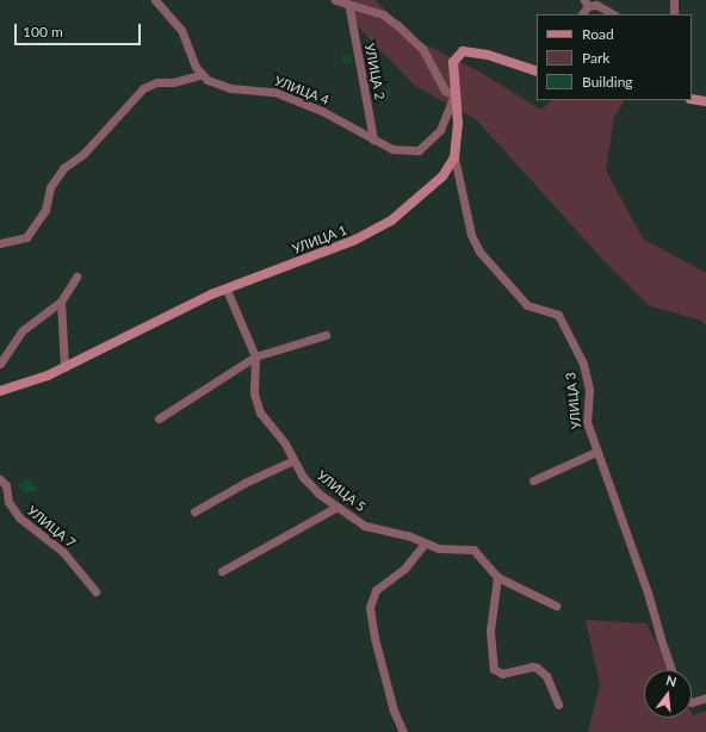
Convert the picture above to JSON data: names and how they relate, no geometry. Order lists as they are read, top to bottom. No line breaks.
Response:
{"streets":{"main road":["УЛИЦА 1"],"street":["УЛИЦА 2","УЛИЦА 4","УЛИЦА 3","УЛИЦА 5","УЛИЦА 7"]},"crossings":[["УЛИЦА 2","УЛИЦА 4"],["УЛИЦА 4","УЛИЦА 1"],["УЛИЦА 1","УЛИЦА 3"],["УЛИЦА 1","УЛИЦА 5"]],"legend":["Road","Park","Building"],"scale_bar":"100 m","north":"top"}
